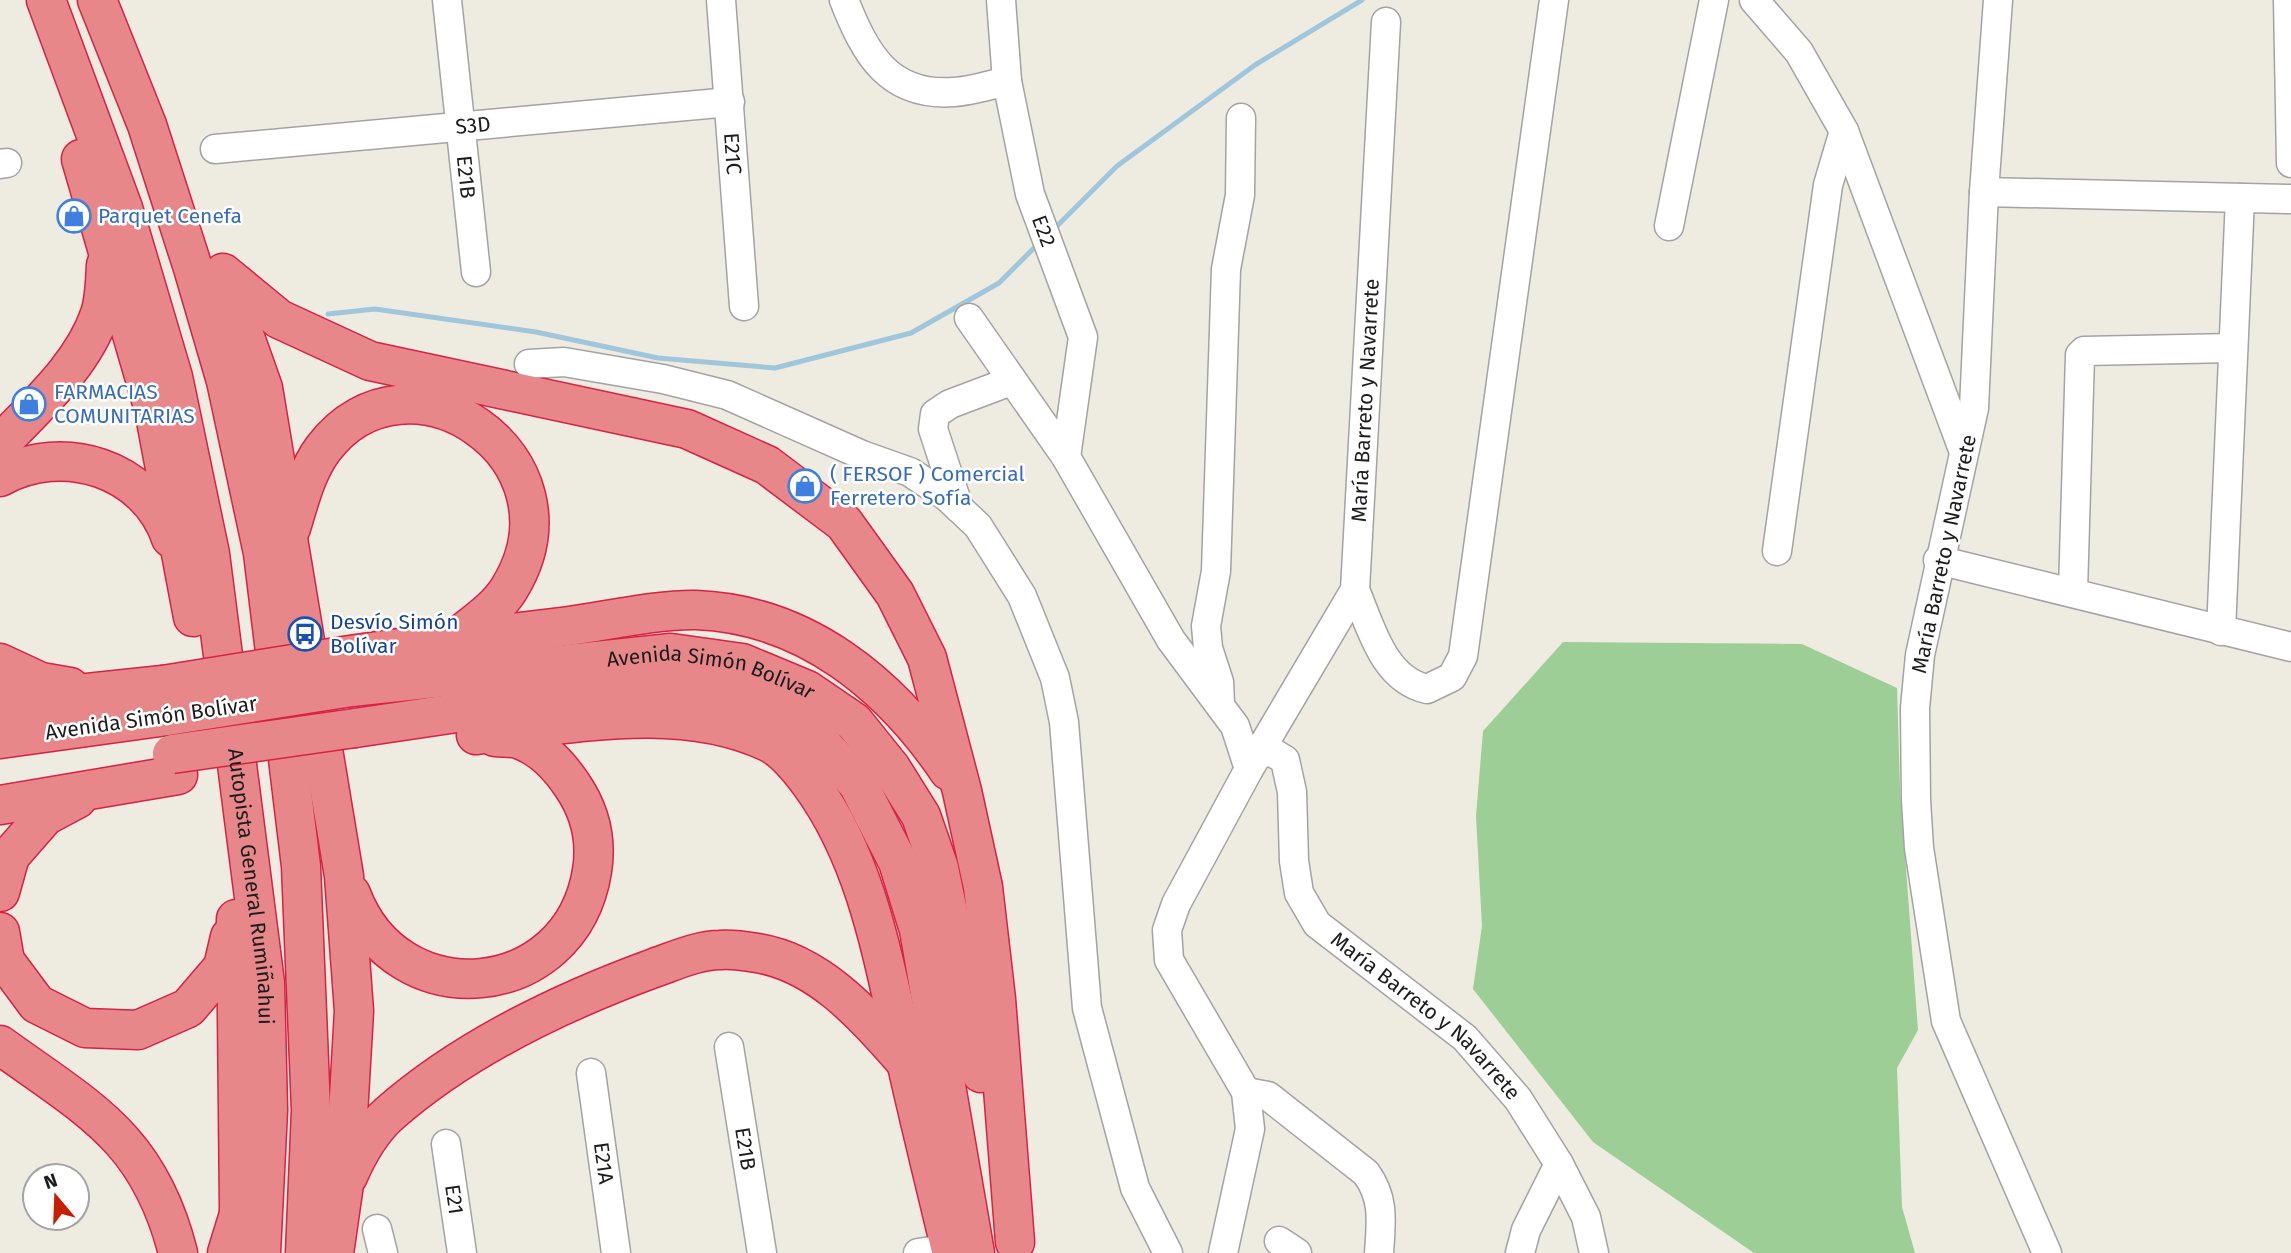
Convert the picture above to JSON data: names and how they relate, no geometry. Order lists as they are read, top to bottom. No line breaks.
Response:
{"streets":{"highway":["Avenida Simón Bolívar","Autopista General Rumiñahui"],"street":["S3D","E21C","E21B","E22","María Barreto y Navarrete","E21A","E21"]},"crossings":[["S3D","E21C"],["S3D","E21B"]],"places":{"shop":["Parquet Cenefa","FARMACIAS COMUNITARIAS","( FERSOF ) Comercial Ferretero Sofía"],"bus stop":["Desvío Simón Bolívar"]},"north":"top"}
